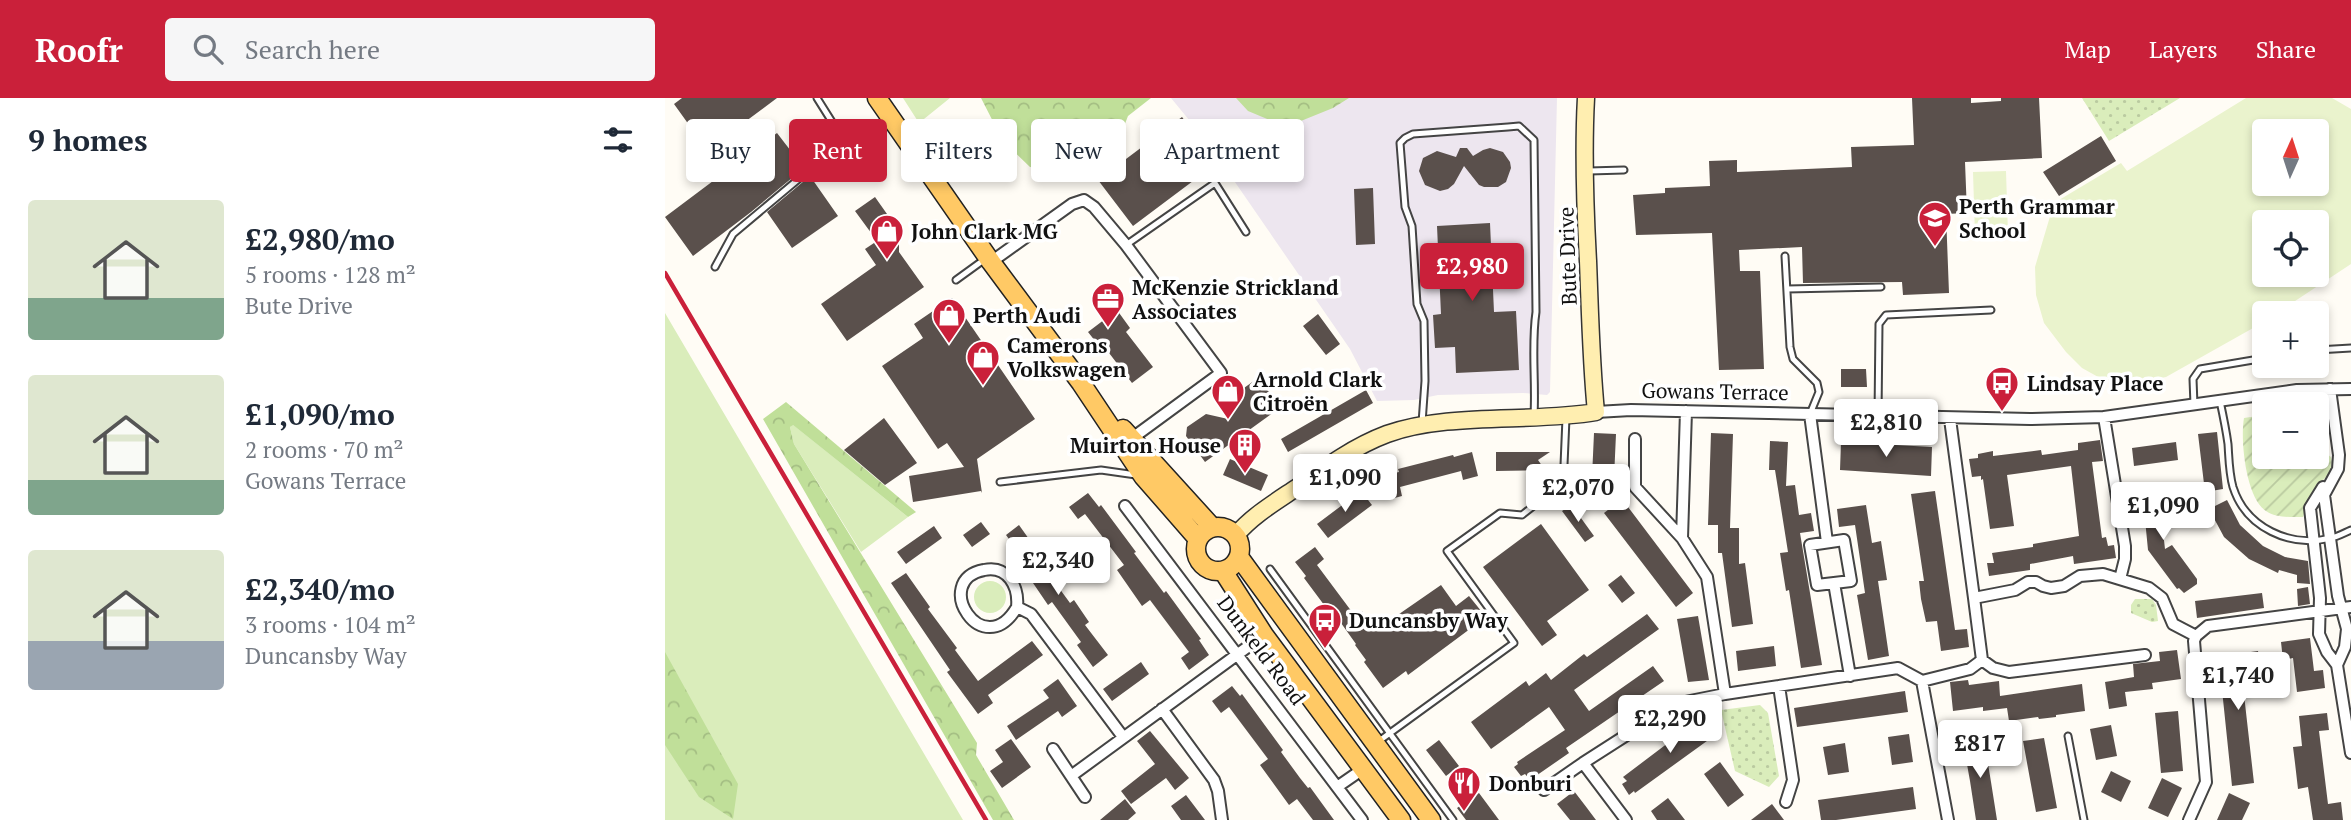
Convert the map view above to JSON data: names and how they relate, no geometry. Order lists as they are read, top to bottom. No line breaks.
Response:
{"streets":{"main road":["Dunkeld Road"],"street":["Bute Drive","Gowans Terrace"]},"crossings":[["Bute Drive","Gowans Terrace"],["Gowans Terrace","Dunkeld Road"]],"places":{"school or university":["Perth Grammar School"],"shop":["John Clark MG","Perth Audi","Camerons Volkswagen","Arnold Clark Citroën"],"office":["McKenzie Strickland Associates"],"bus stop":["Lindsay Place","Duncansby Way"],"building":["Muirton House"],"restaurant":["Donburi"]},"north":"top","page":{"header":"Roofr","search":"Search here","nav":["Map","Layers","Share"],"heading":"9 homes","map_buttons":["+","−"],"chip":["Buy","Rent","Filters","New","Apartment"],"list":[{"name":"£2,980/mo","note":"5 rooms · 128 m² · Bute Drive"},{"name":"£1,090/mo","note":"2 rooms · 70 m² · Gowans Terrace"},{"name":"£2,340/mo","note":"3 rooms · 104 m² · Duncansby Way"}],"price":["£2,980","£2,810","£1,090","£2,070","£1,090","£2,340","£1,740","£2,290","£817"]}}
